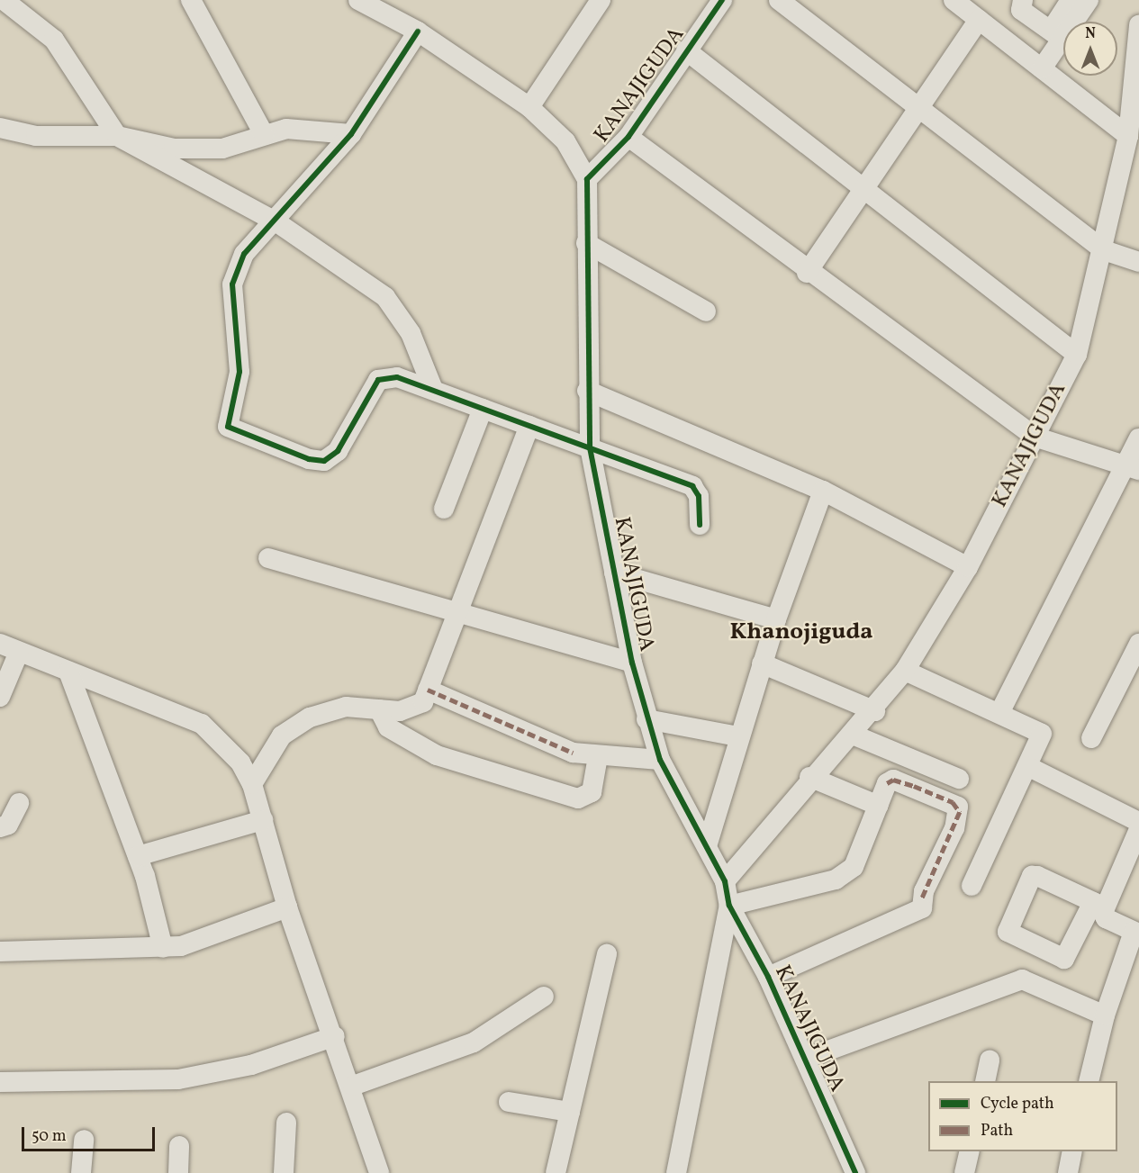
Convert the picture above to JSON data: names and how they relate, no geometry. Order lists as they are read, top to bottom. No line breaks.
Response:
{"streets":{"street":["KANAJIGUDA"]},"districts":["Khanojiguda"],"legend":["Cycle path","Path"],"scale_bar":"50 m","north":"top"}
